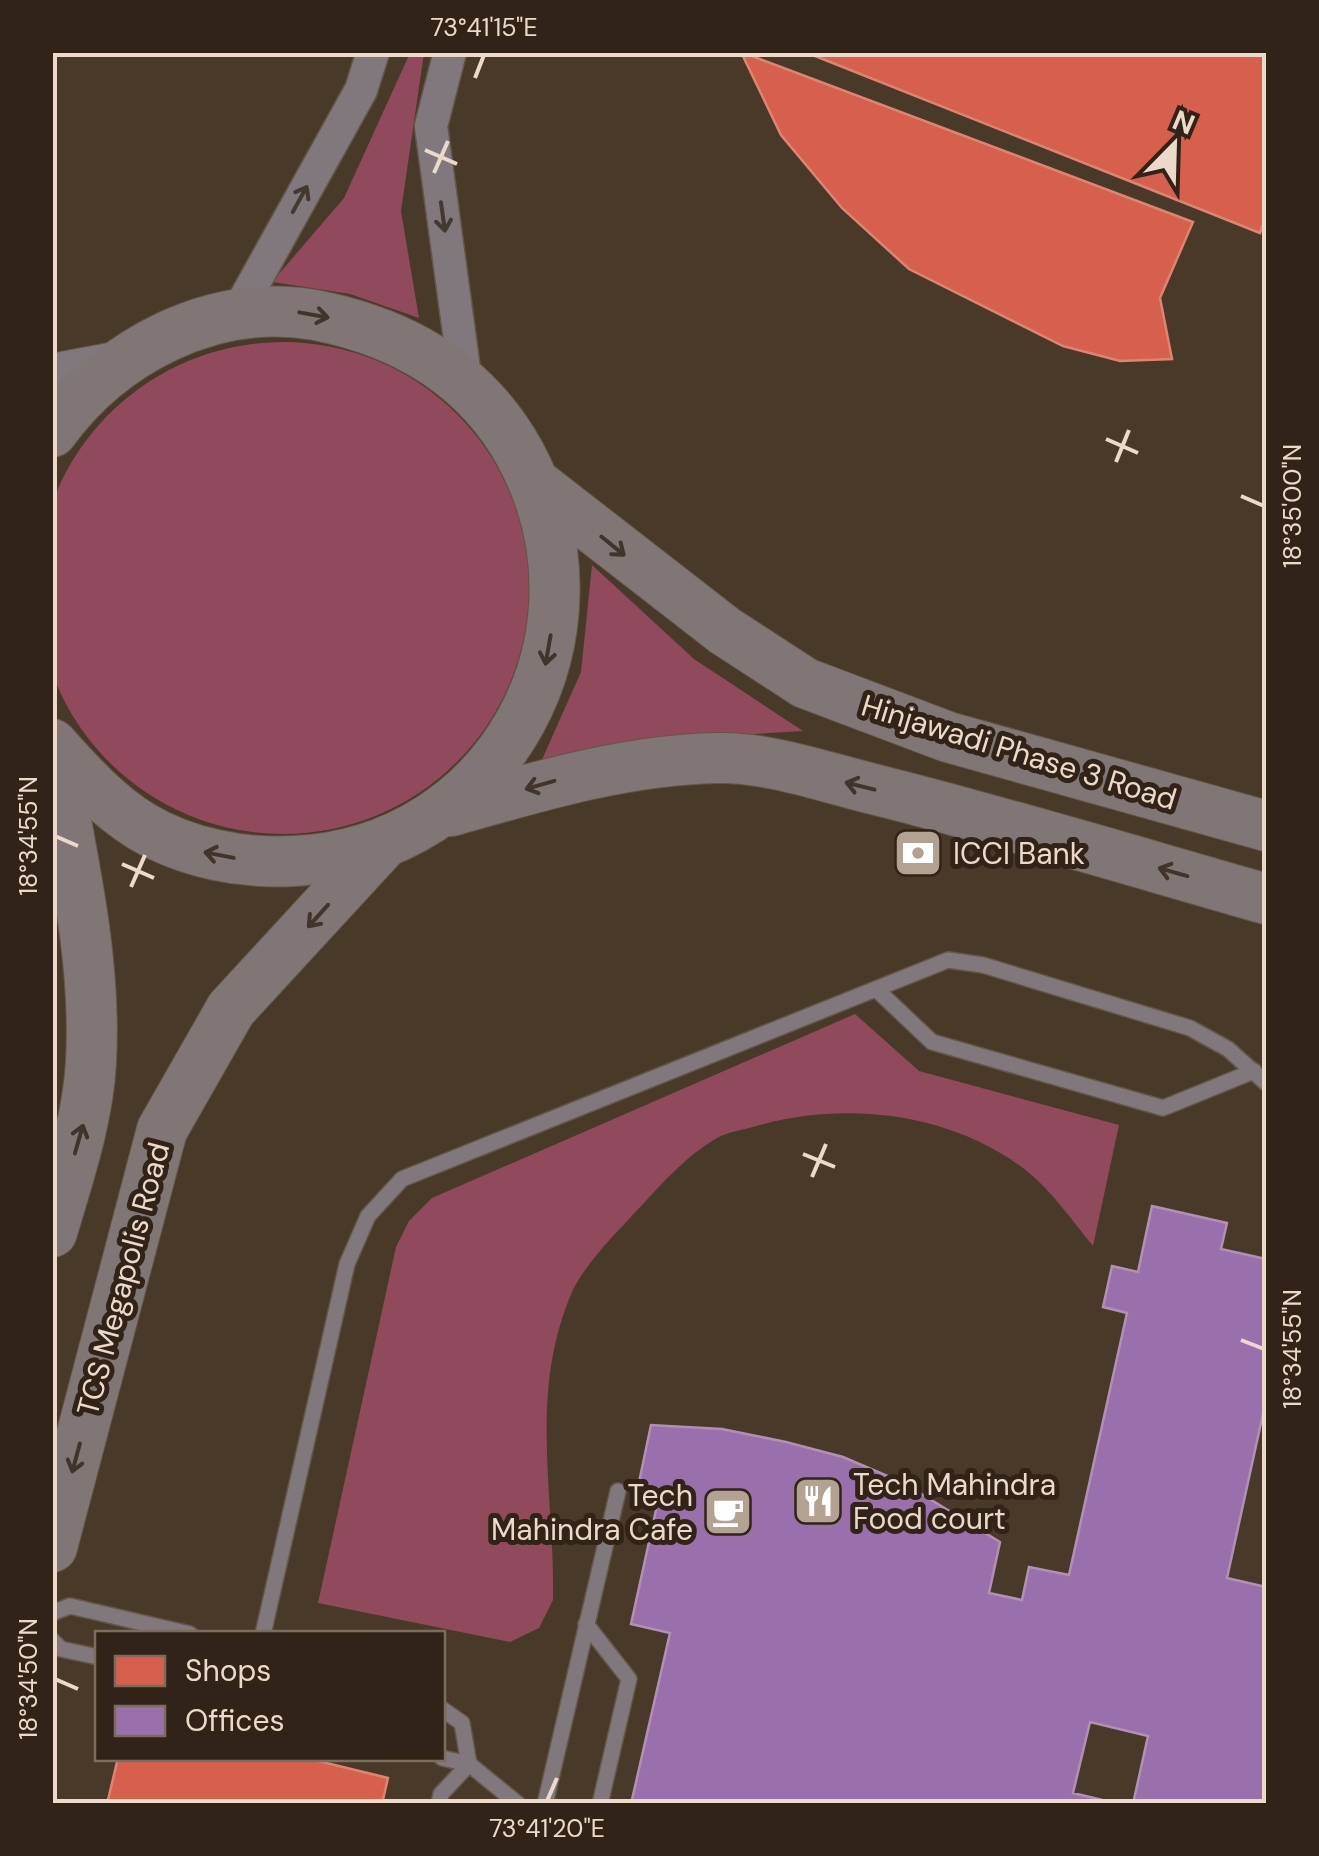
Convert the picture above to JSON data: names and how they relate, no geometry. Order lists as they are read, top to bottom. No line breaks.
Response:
{"streets":{"main road":["Hinjawadi Phase 3 Road","TCS Megapolis Road"]},"one_way":["TCS Megapolis Road"],"places":{"bank":["ICCI Bank"],"restaurant":["Tech Mahindra Food court"],"cafe":["Tech Mahindra Cafe"]},"legend":["Shops","Offices"],"north":"top right","coordinates":["73°41'15\"E","18°35'00\"N","18°34'55\"N","18°34'50\"N","73°41'20\"E"]}
